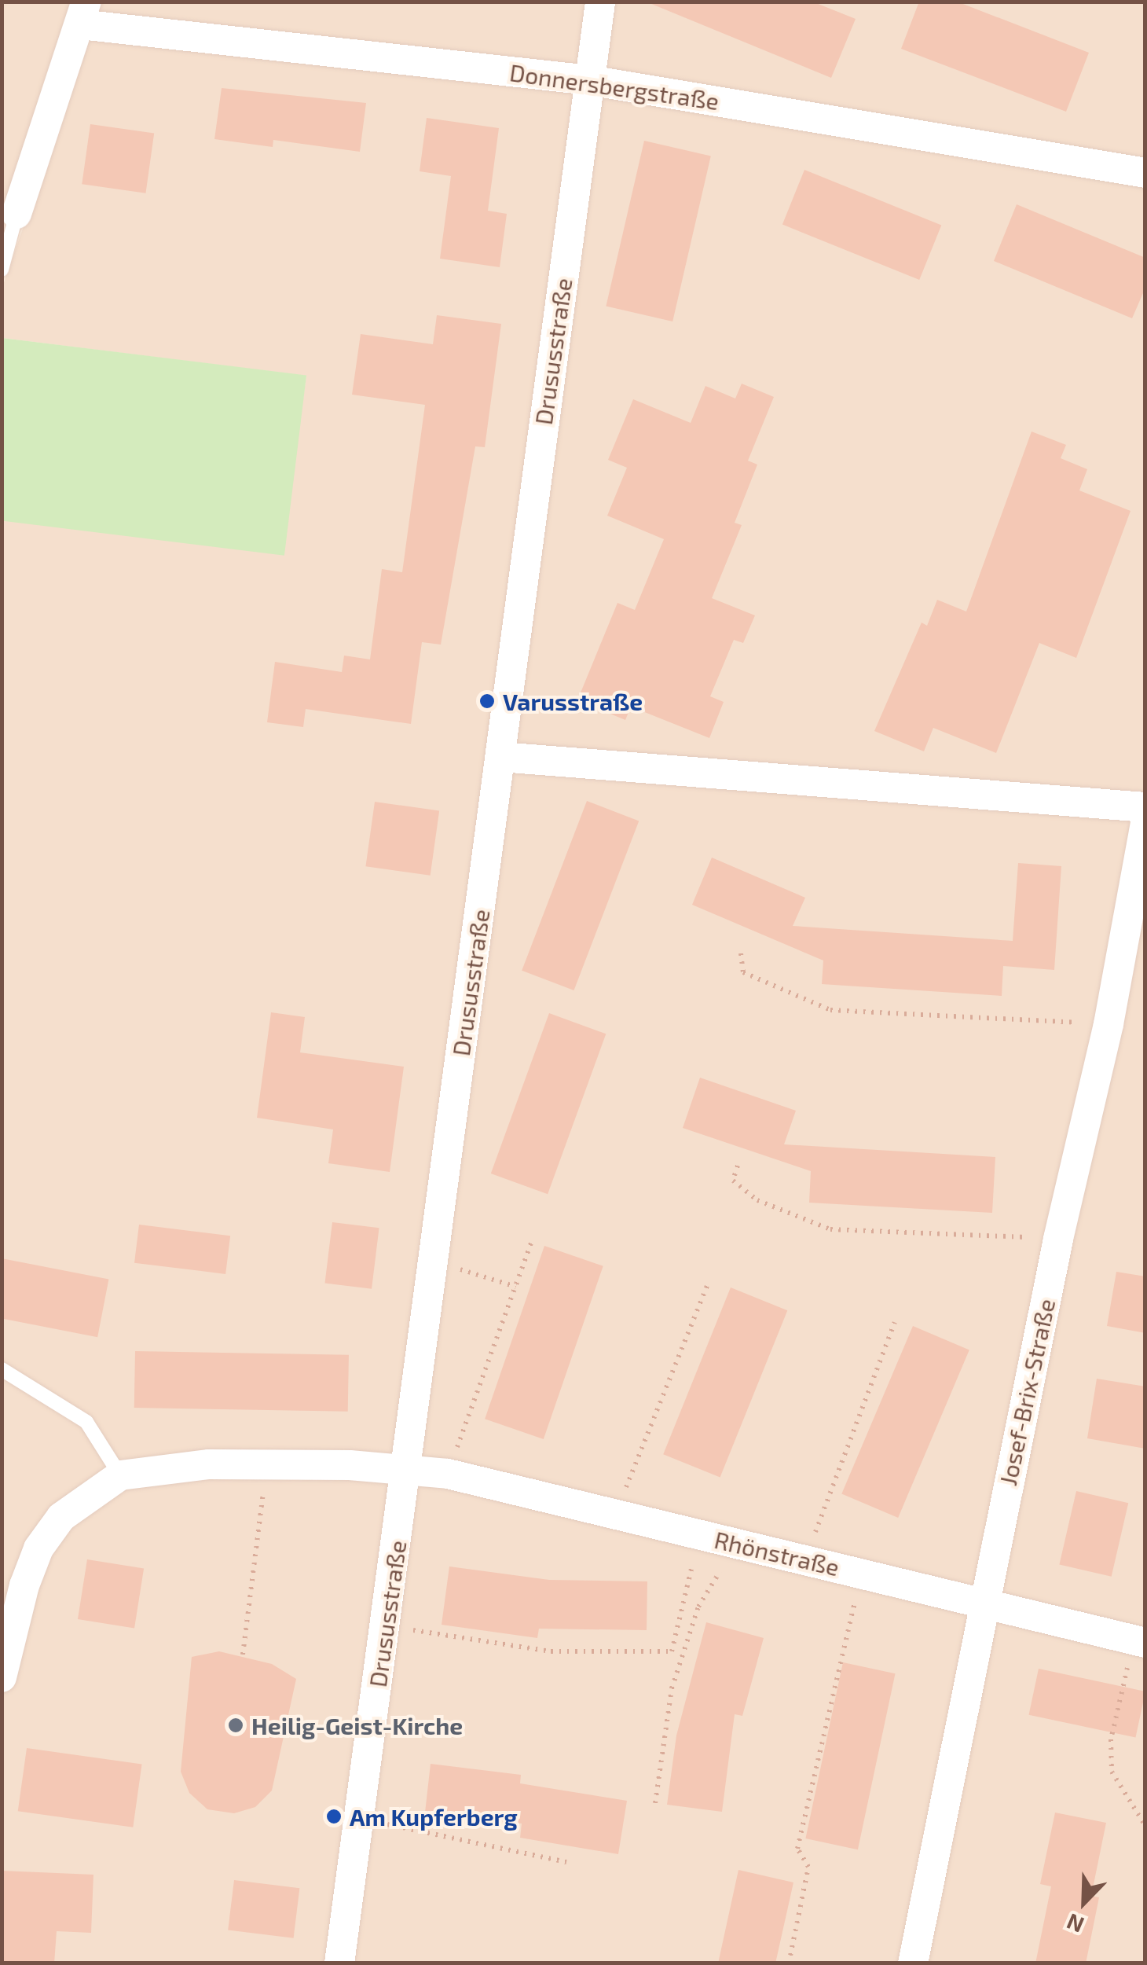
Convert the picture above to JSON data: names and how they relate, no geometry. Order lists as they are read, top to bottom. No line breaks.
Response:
{"streets":{"street":["Donnersbergstraße","Drususstraße","Josef-Brix-Straße","Rhönstraße"]},"crossings":[["Donnersbergstraße","Drususstraße"],["Drususstraße","Rhönstraße"],["Josef-Brix-Straße","Rhönstraße"]],"places":["Varusstraße","Heilig-Geist-Kirche","Am Kupferberg"],"north":"bottom left"}
